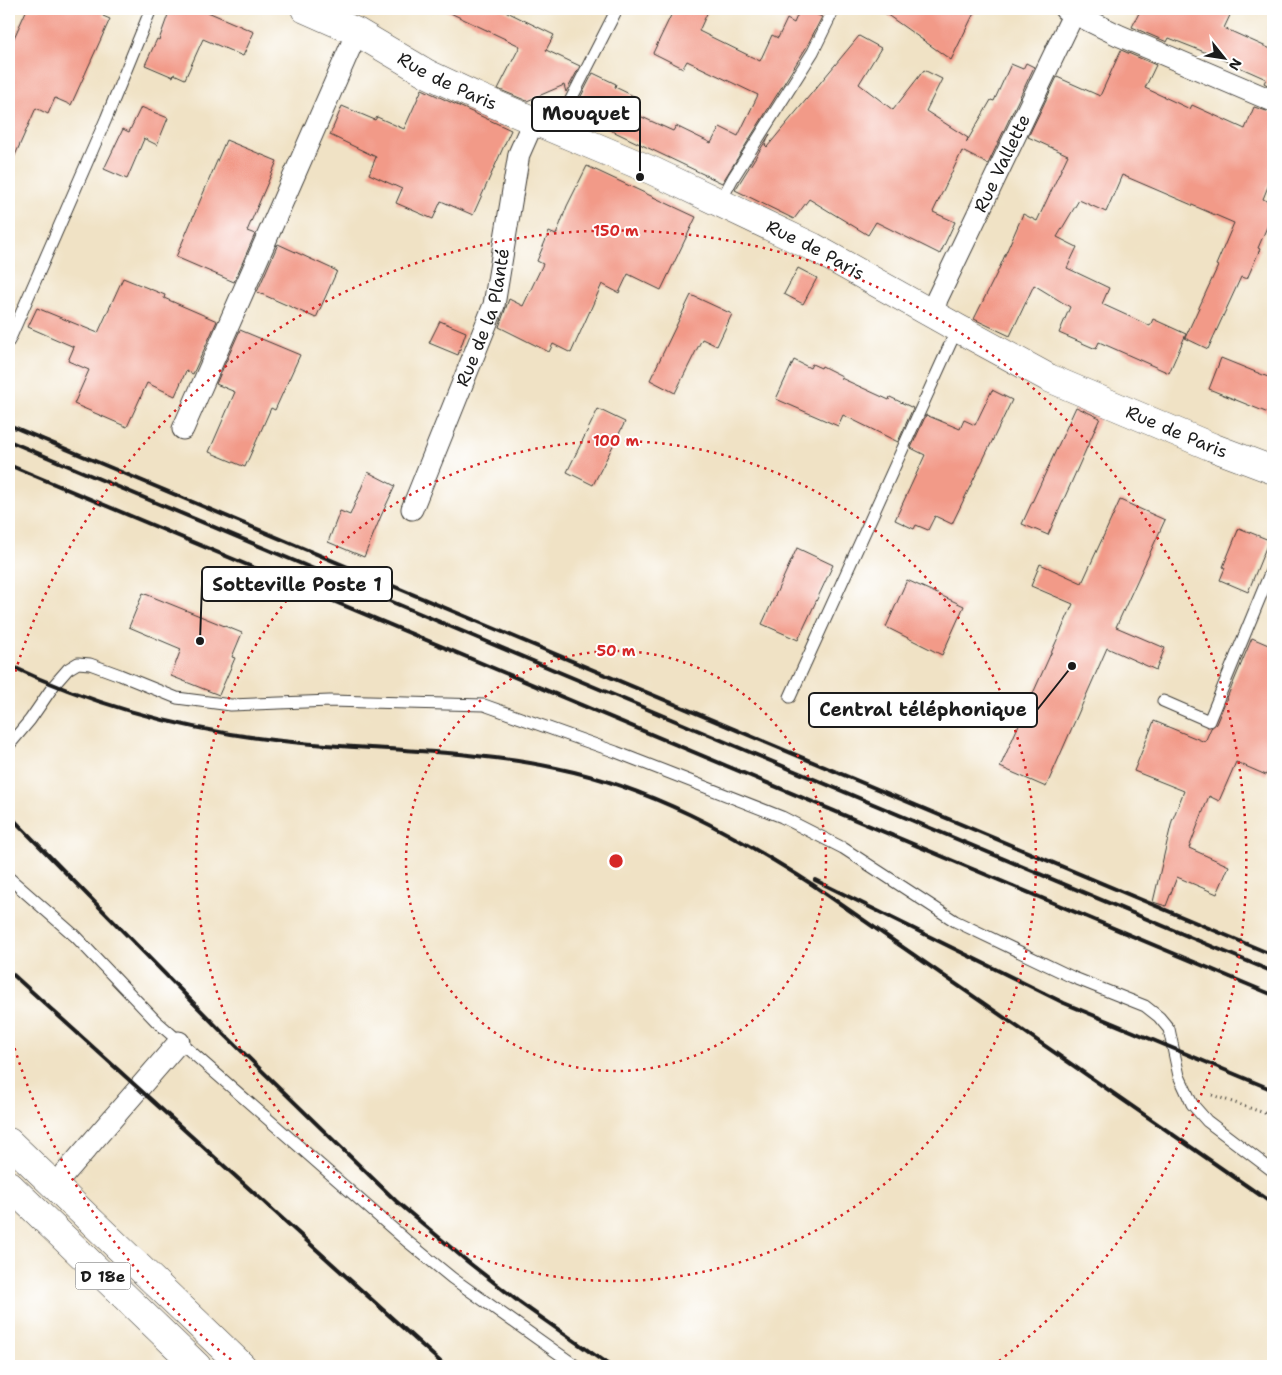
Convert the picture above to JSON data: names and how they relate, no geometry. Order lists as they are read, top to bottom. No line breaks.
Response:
{"streets":{"street":["Rue de Paris","Rue Vallette","Rue de la Planté","D 18e"]},"crossings":[["Rue de Paris","Rue Vallette"],["Rue de Paris","Rue de la Planté"]],"places":["Mouquet","Sotteville Poste 1","Central téléphonique"],"north":"bottom right","rings":["150 m","100 m","50 m"]}
